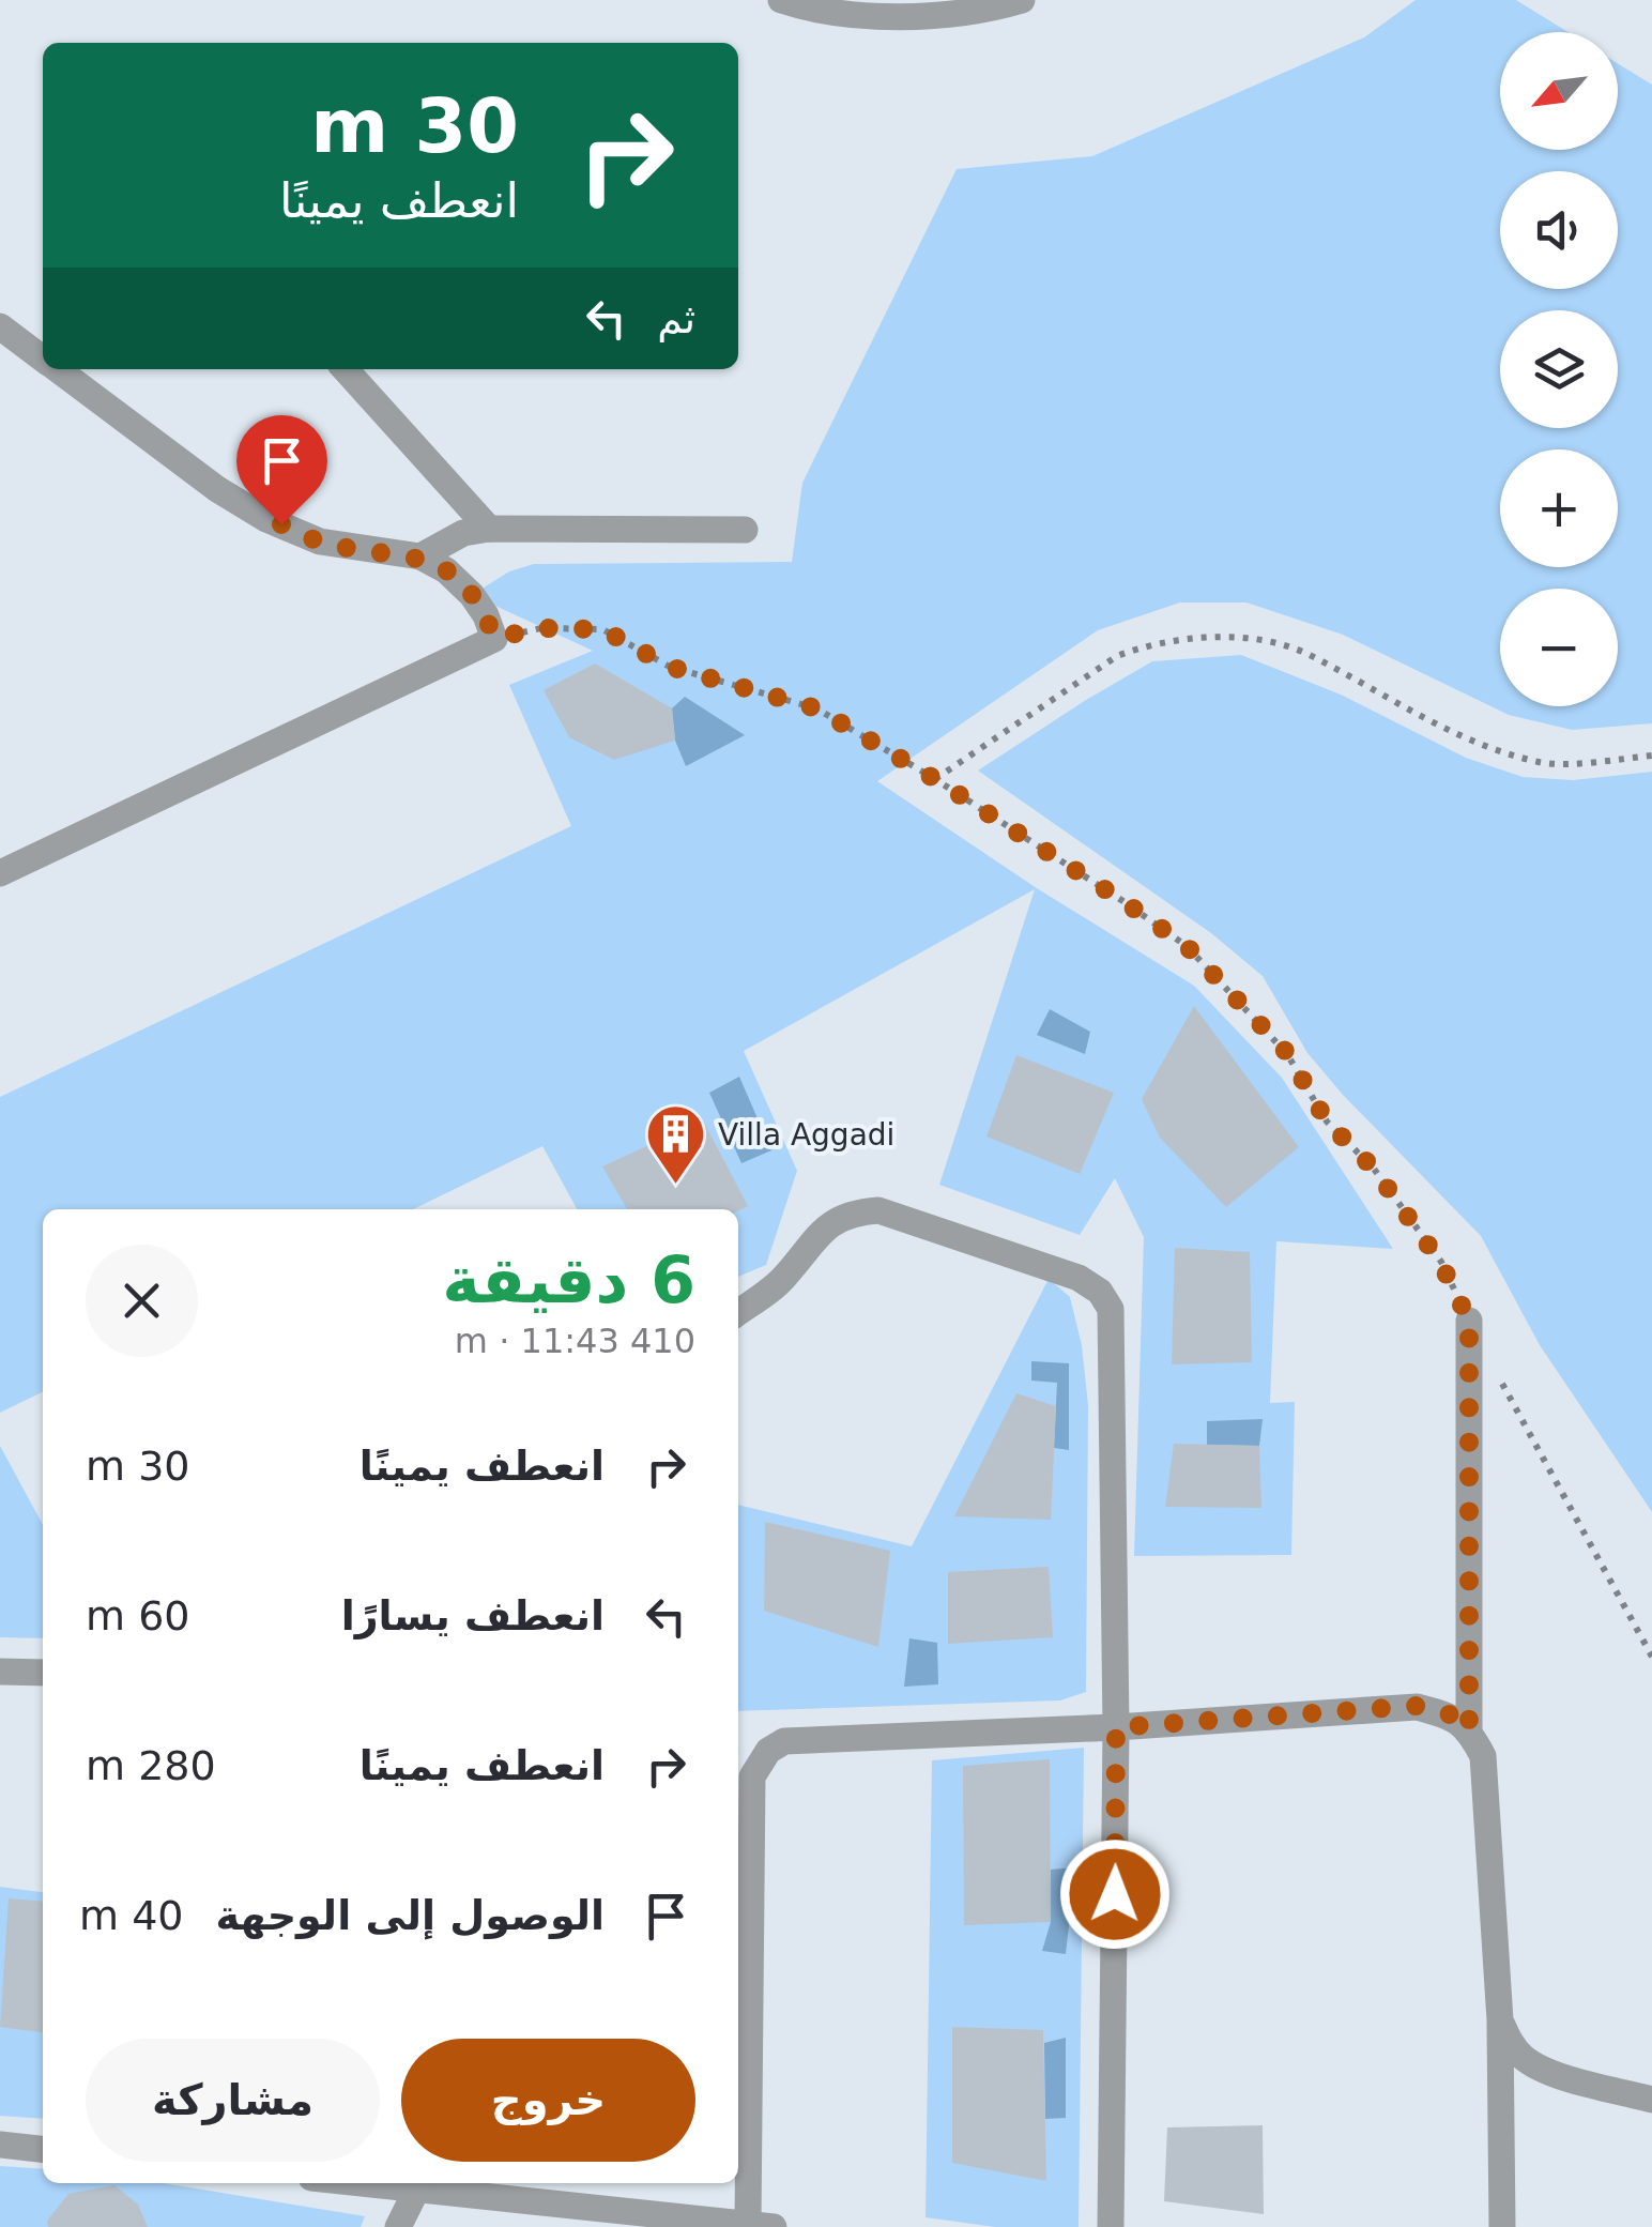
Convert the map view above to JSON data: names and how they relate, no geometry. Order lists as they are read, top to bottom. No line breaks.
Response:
{"places":{"building":["Villa Aggadi"]},"north":"bottom left","page":{"map_buttons":["+","−"],"turn":["30 m","انعطف يمينًا"],"then":"ثم","heading":["6 دقيقة","410 m · 11:43"],"list":[{"name":"انعطف يمينًا","value":"30 m"},{"name":"انعطف يسارًا","value":"60 m"},{"name":"انعطف يمينًا","value":"280 m"},{"name":"الوصول إلى الوجهة","value":"40 m"}],"buttons":["خروج","مشاركة"]}}
